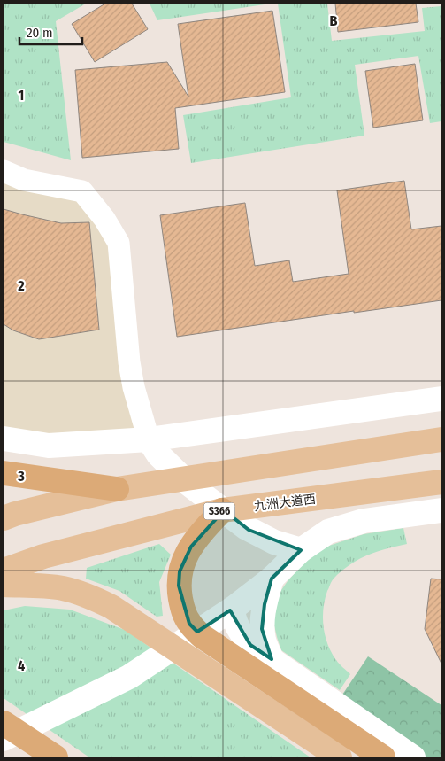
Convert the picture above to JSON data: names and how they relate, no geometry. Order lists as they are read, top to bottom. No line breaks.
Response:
{"streets":{"main road":["九洲大道西","S366"]},"scale_bar":"20 m","grid":{"columns":["B"],"rows":["1","2","3","4"]}}
